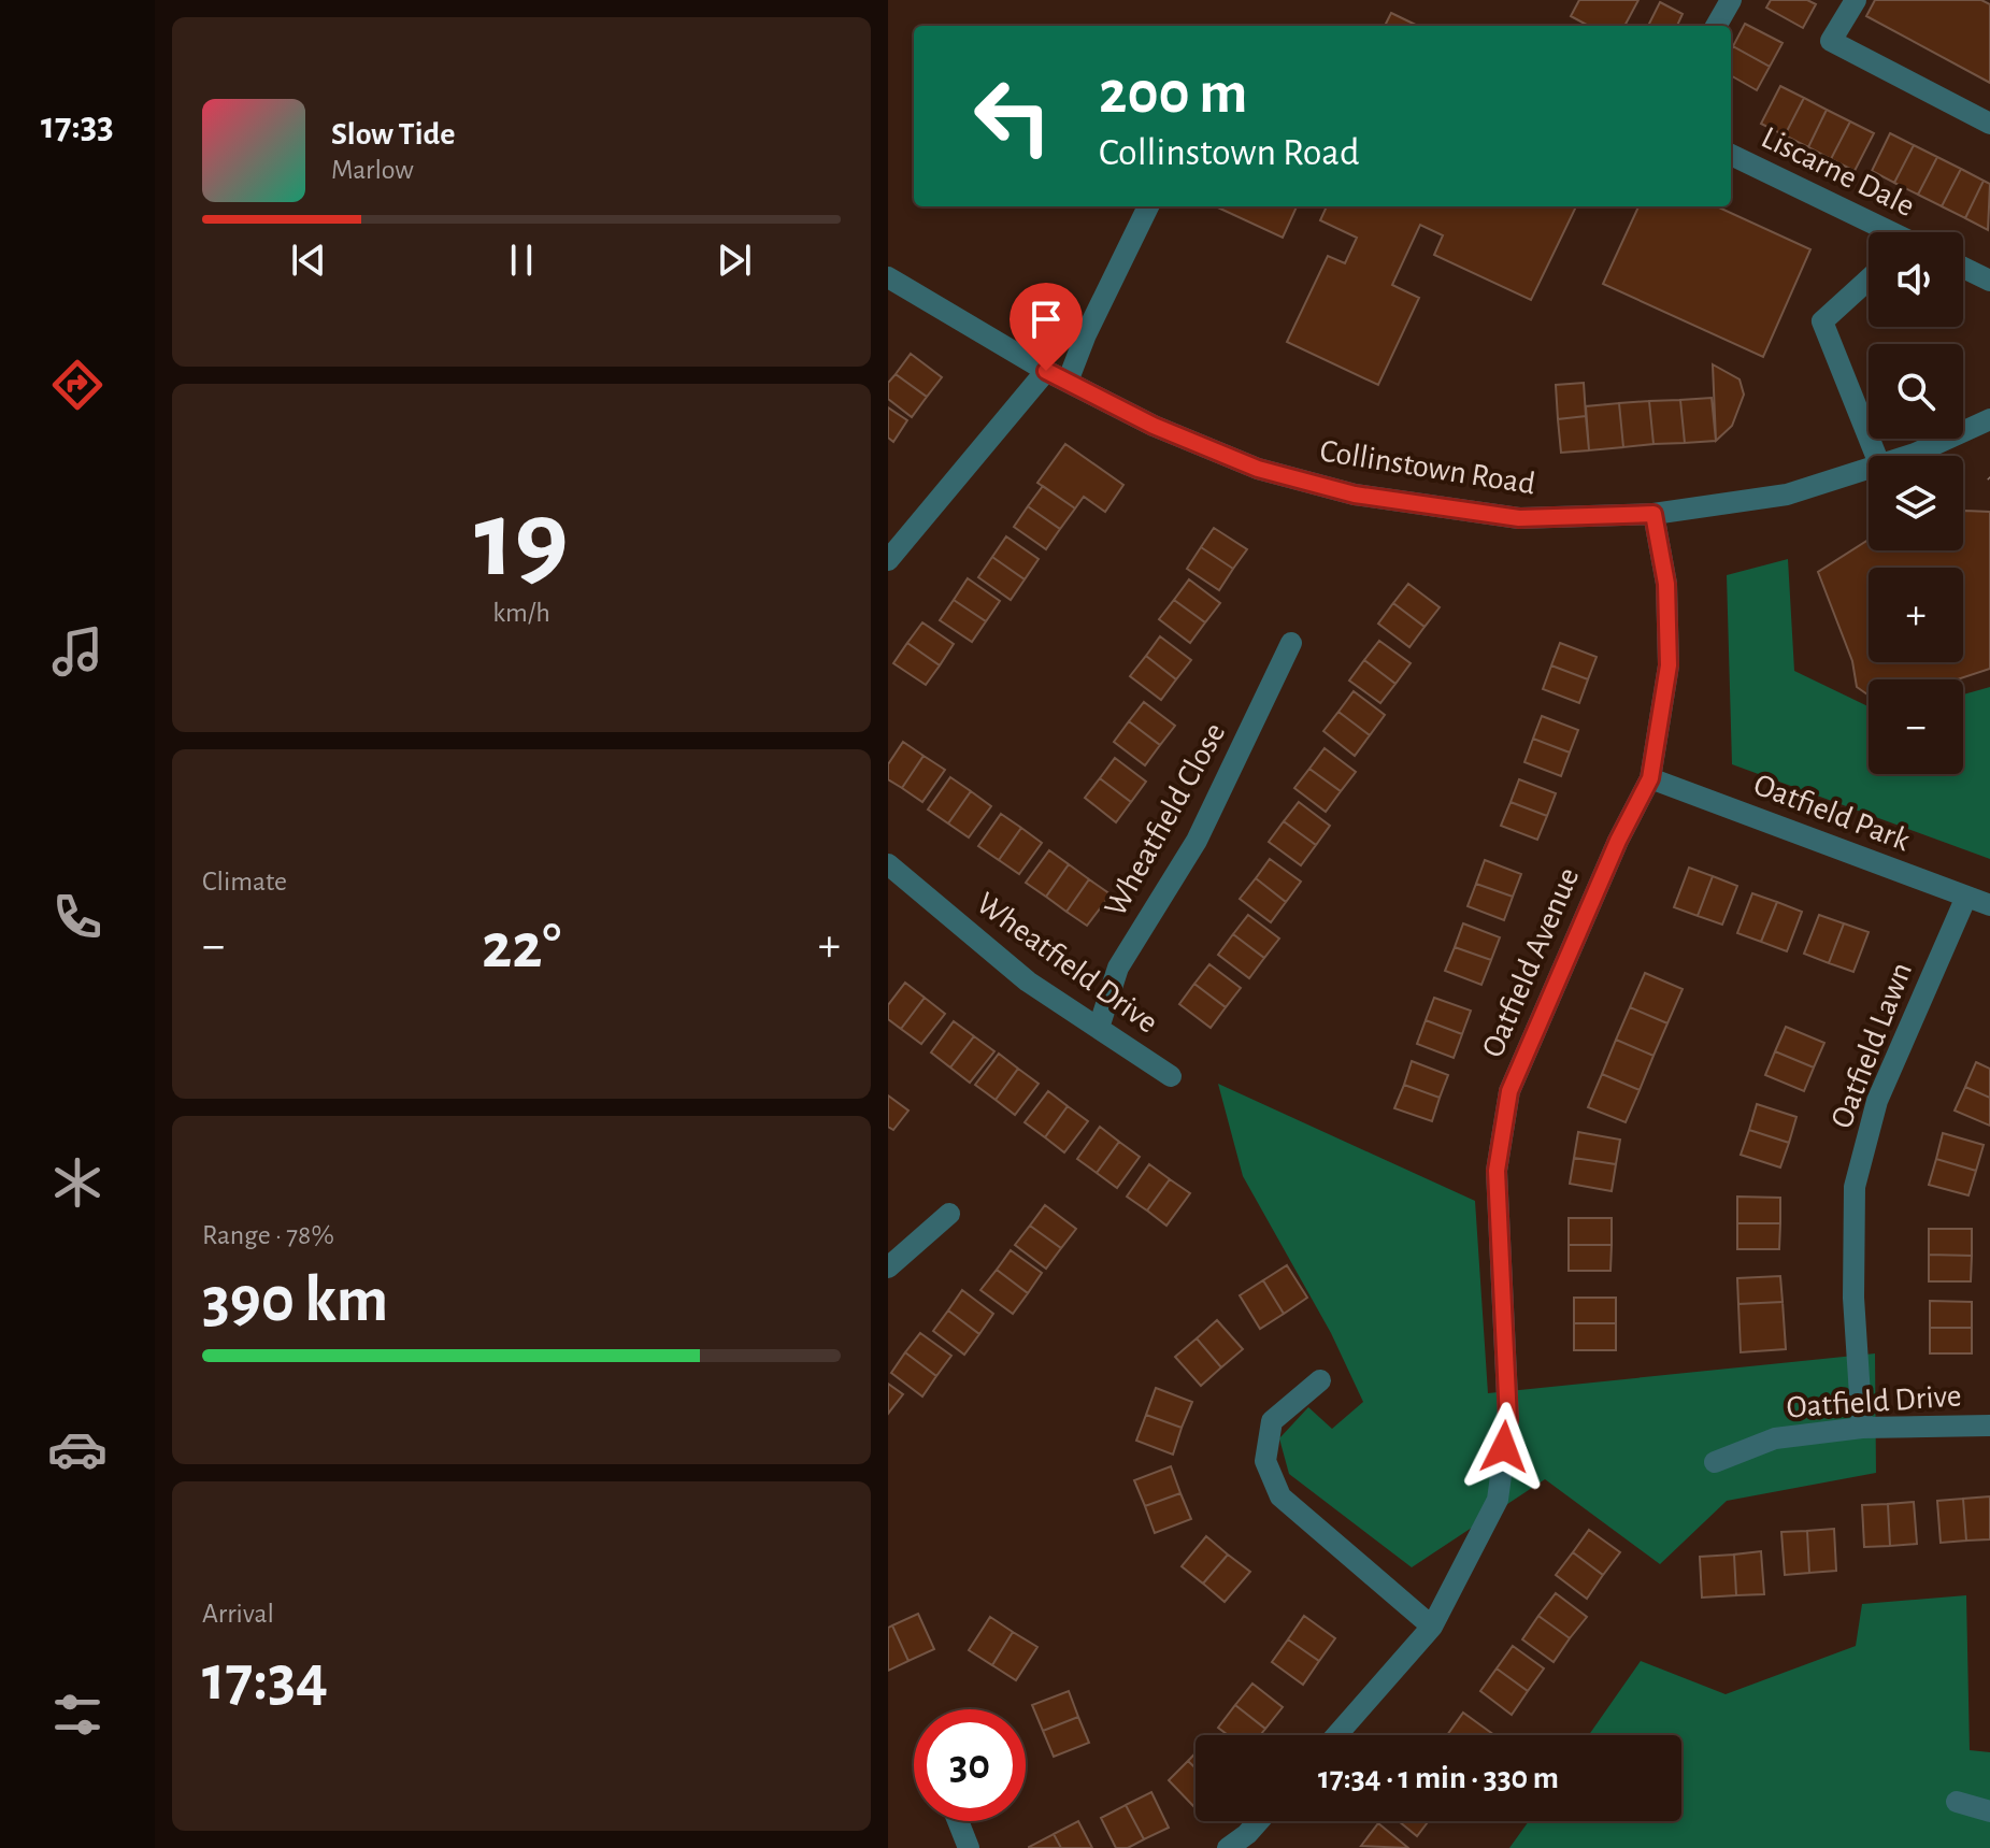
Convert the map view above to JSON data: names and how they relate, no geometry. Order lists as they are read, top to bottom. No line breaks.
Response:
{"streets":{"street":["Liscarne Dale","Collinstown Road","Oatfield Park","Wheatfield Close","Wheatfield Drive","Oatfield Avenue","Oatfield Lawn","Oatfield Drive"]},"crossings":[["Collinstown Road","Oatfield Avenue"],["Oatfield Park","Oatfield Avenue"],["Oatfield Park","Oatfield Lawn"],["Wheatfield Close","Wheatfield Drive"],["Oatfield Lawn","Oatfield Drive"]],"page":{"tabs":"17:33","turn":["200 m","Collinstown Road"],"song":["Slow Tide","Marlow"],"map_buttons":["+","−"],"tile":[["19","km/h"],"Climate",["Range · 78%","390 km"],["Arrival","17:34"]],"heat":["−","22°","+"],"limit":"30","trip":"17:34 · 1 min · 330 m"}}
